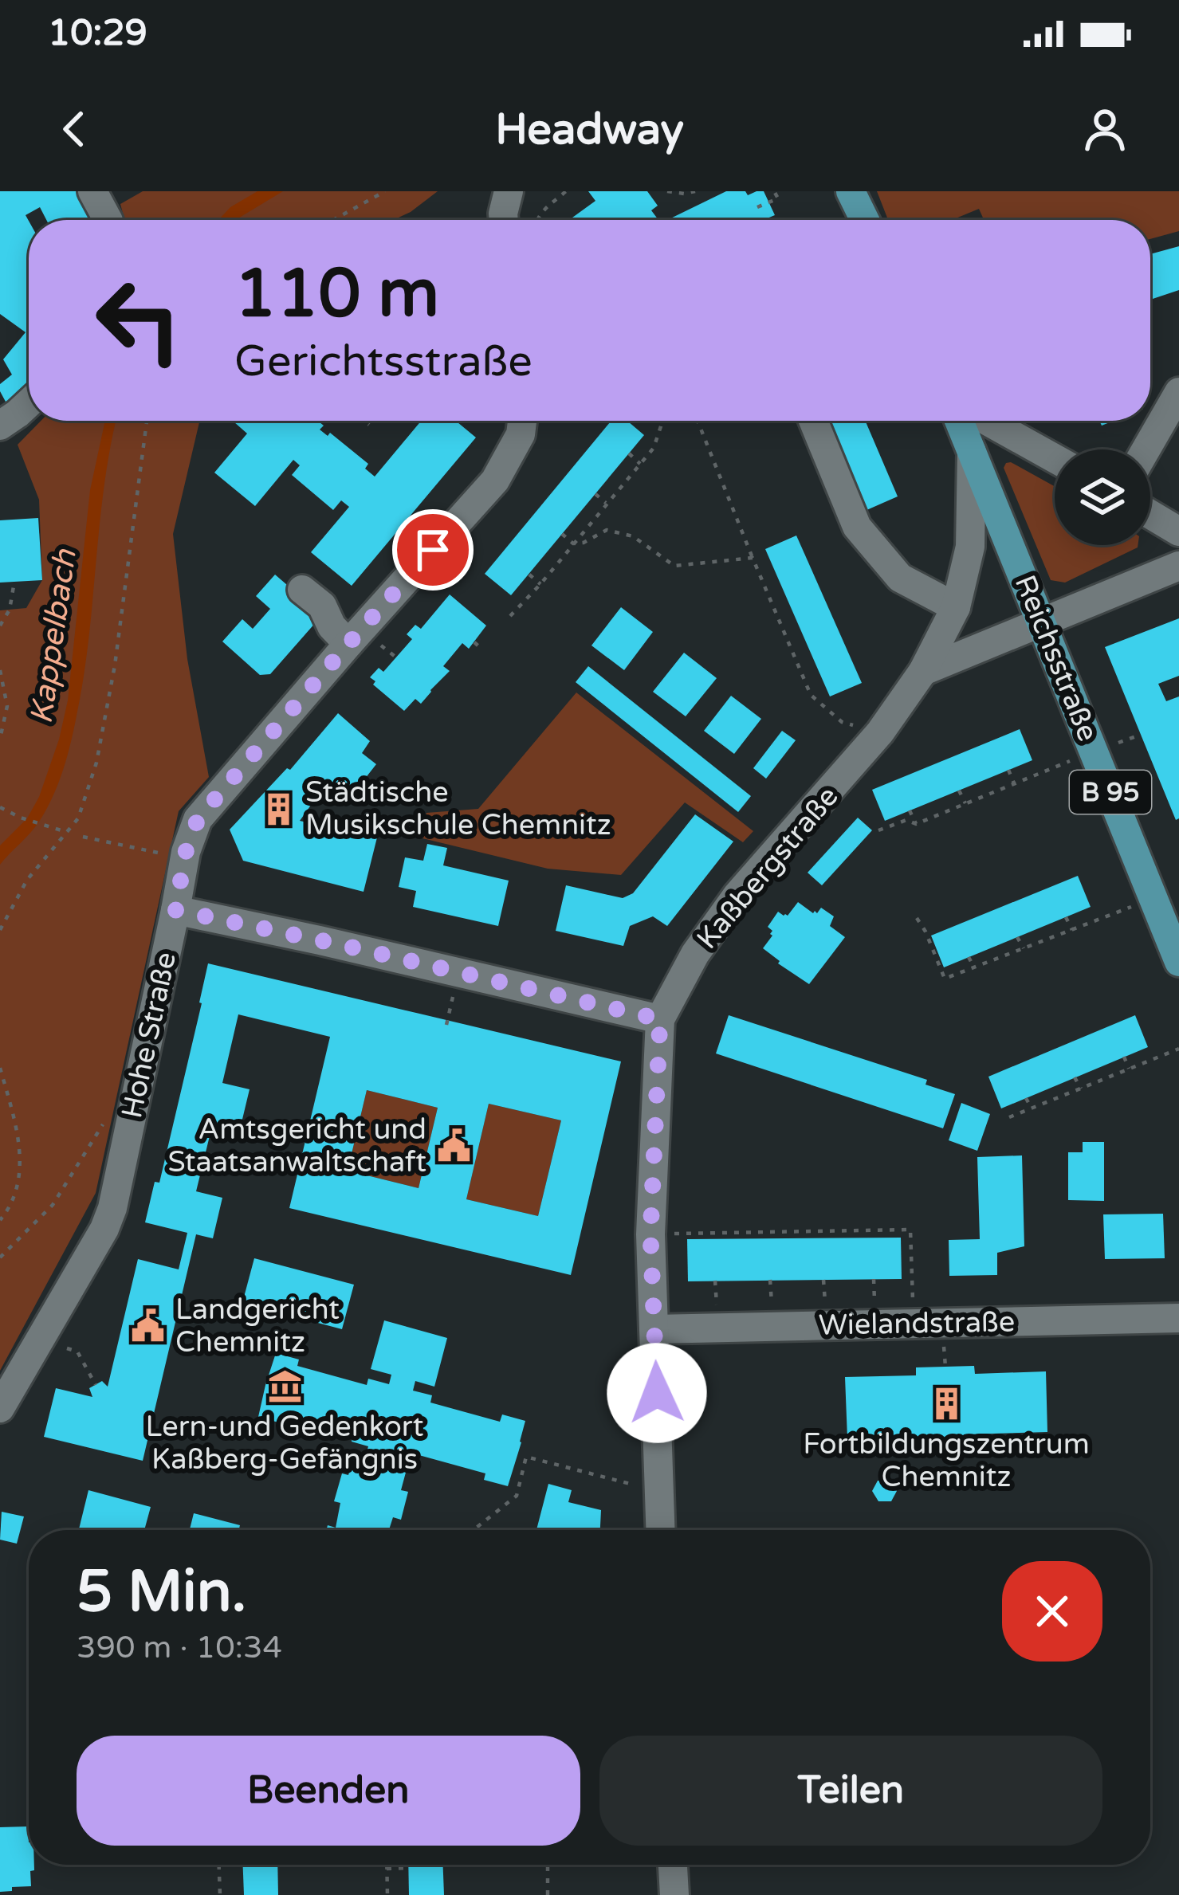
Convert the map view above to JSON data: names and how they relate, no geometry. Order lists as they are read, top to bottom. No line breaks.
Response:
{"streets":{"main road":["Reichsstraße","B 95"],"street":["Kaßbergstraße","Hohe Straße","Wielandstraße"]},"crossings":[["Reichsstraße","Kaßbergstraße"],["Kaßbergstraße","Wielandstraße"]],"water":["Kappelbach"],"places":{"building":["Städtische Musikschule Chemnitz","Fortbildungszentrum Chemnitz"],"public building":["Amtsgericht und Staatsanwaltschaft","Landgericht Chemnitz"],"museum":["Lern-und Gedenkort Kaßberg-Gefängnis"]},"page":{"status":"10:29","header":"Headway","turn":["110 m","Gerichtsstraße"],"heading":["5 Min.","390 m · 10:34"],"buttons":["Beenden","Teilen"]}}
